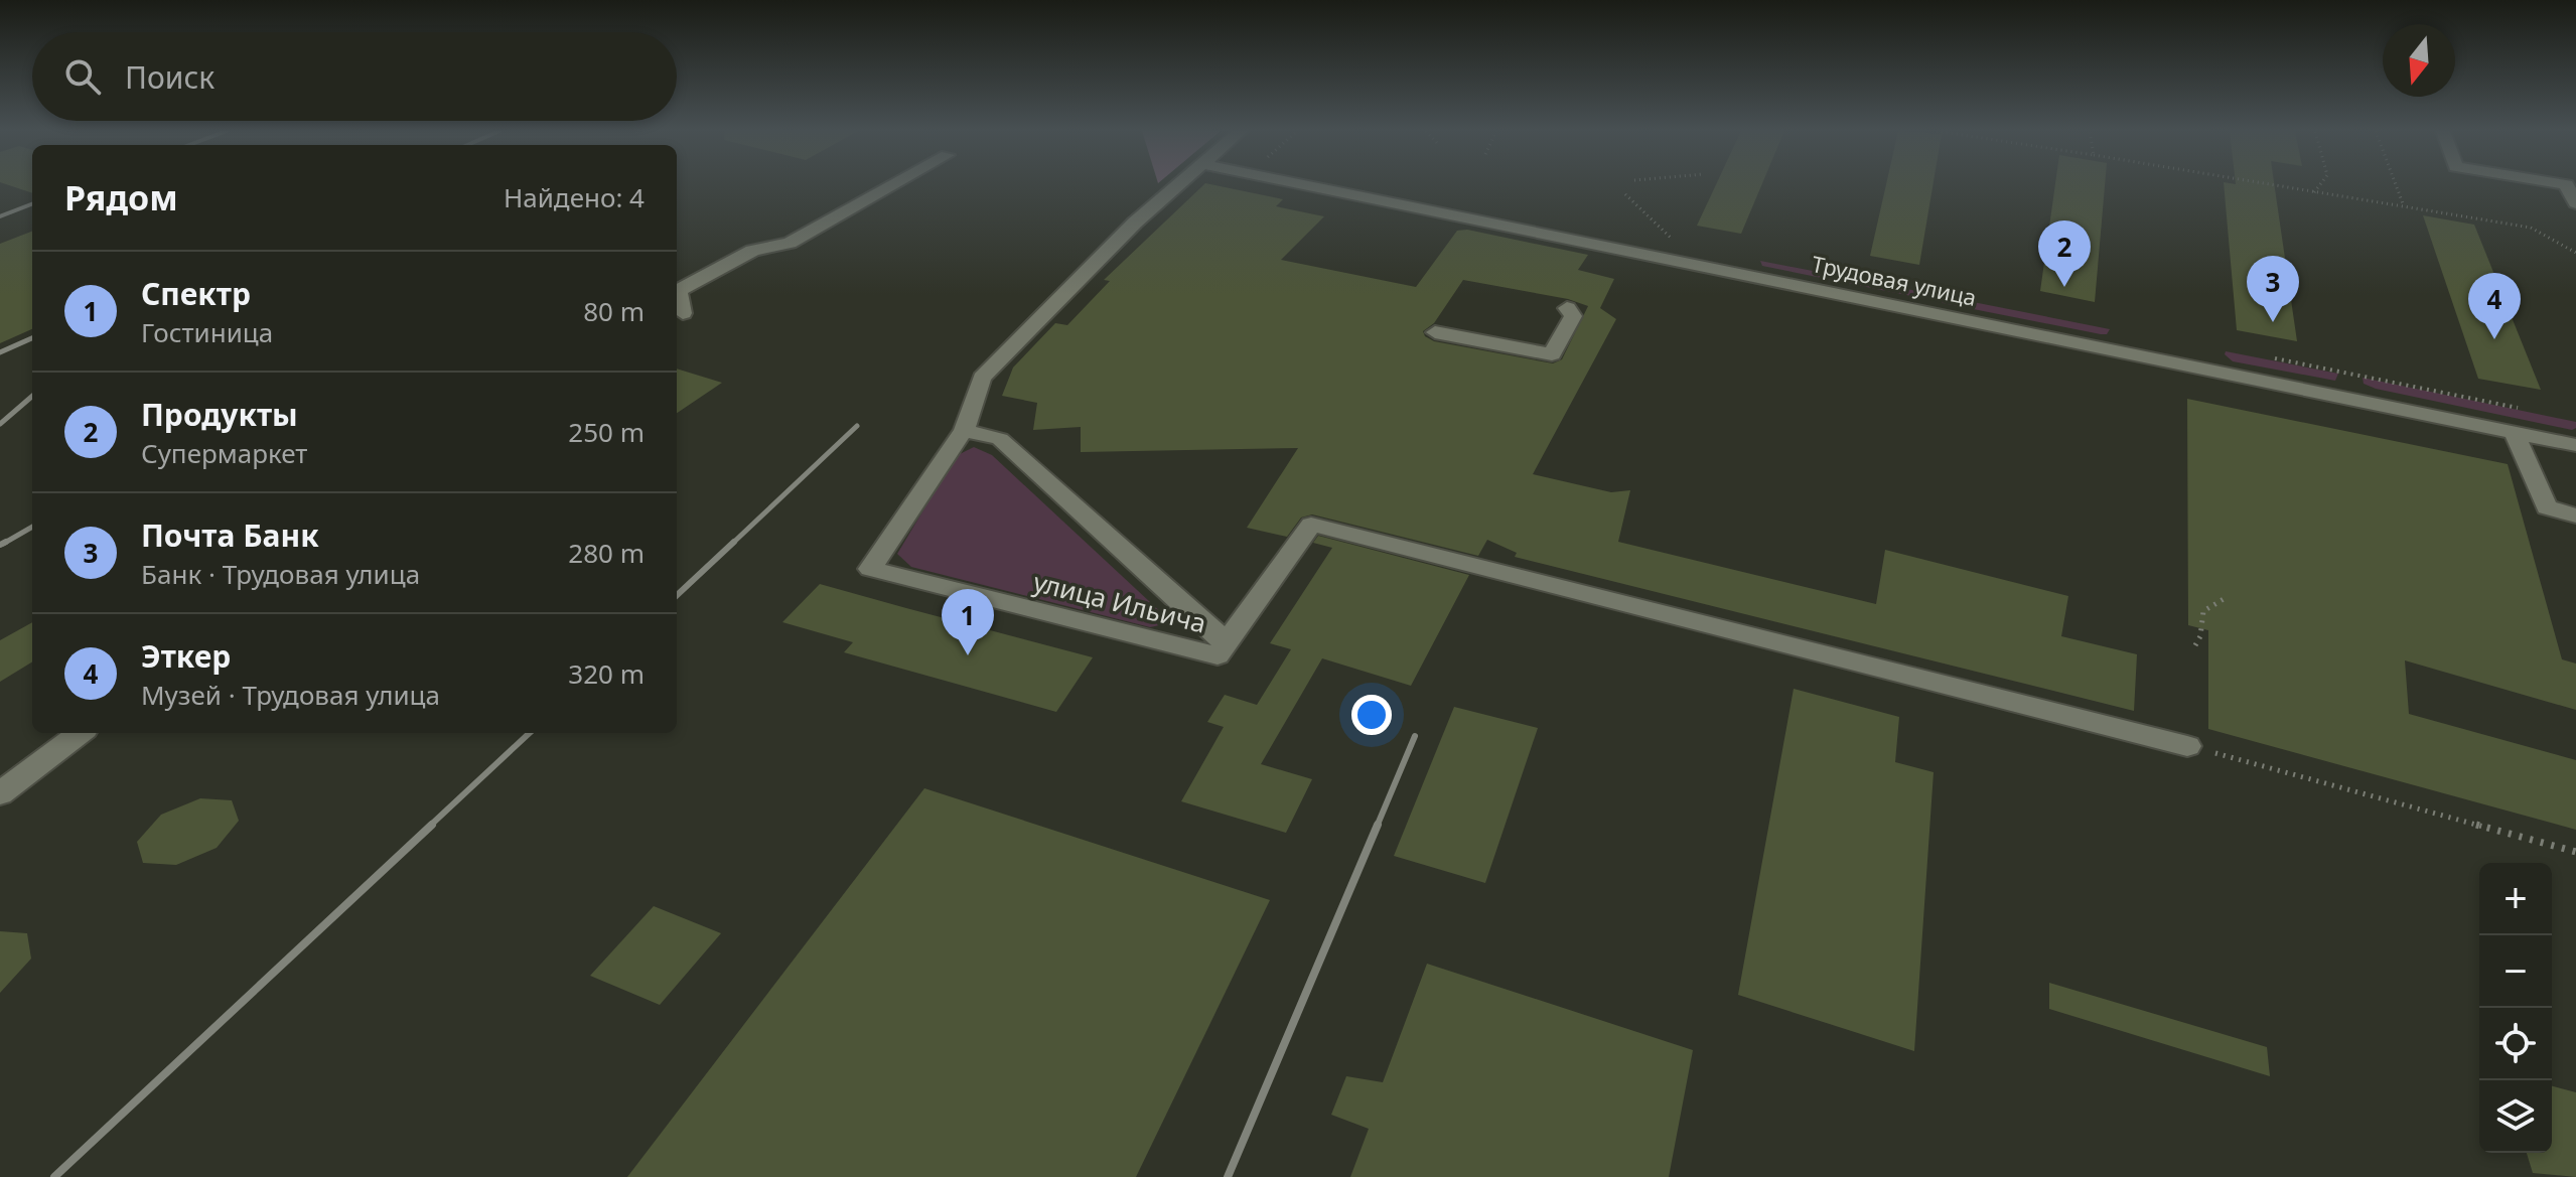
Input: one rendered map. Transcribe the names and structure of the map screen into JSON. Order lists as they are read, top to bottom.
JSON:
{
  "streets": {
    "street": ["Трудовая улица", "улица Ильича"]
  },
  "north": "bottom",
  "page": {
    "search": "Поиск",
    "heading": ["Рядом", "Найдено: 4"],
    "pins": [
      "2",
      "3",
      "4",
      "1"
    ],
    "list": [
      {
        "mark": "1",
        "name": "Спектр",
        "note": "Гостиница",
        "value": "80 m"
      },
      {
        "mark": "2",
        "name": "Продукты",
        "note": "Супермаркет",
        "value": "250 m"
      },
      {
        "mark": "3",
        "name": "Почта Банк",
        "note": "Банк · Трудовая улица",
        "value": "280 m"
      },
      {
        "mark": "4",
        "name": "Эткер",
        "note": "Музей · Трудовая улица",
        "value": "320 m"
      }
    ],
    "map_buttons": ["+", "−"]
  }
}
